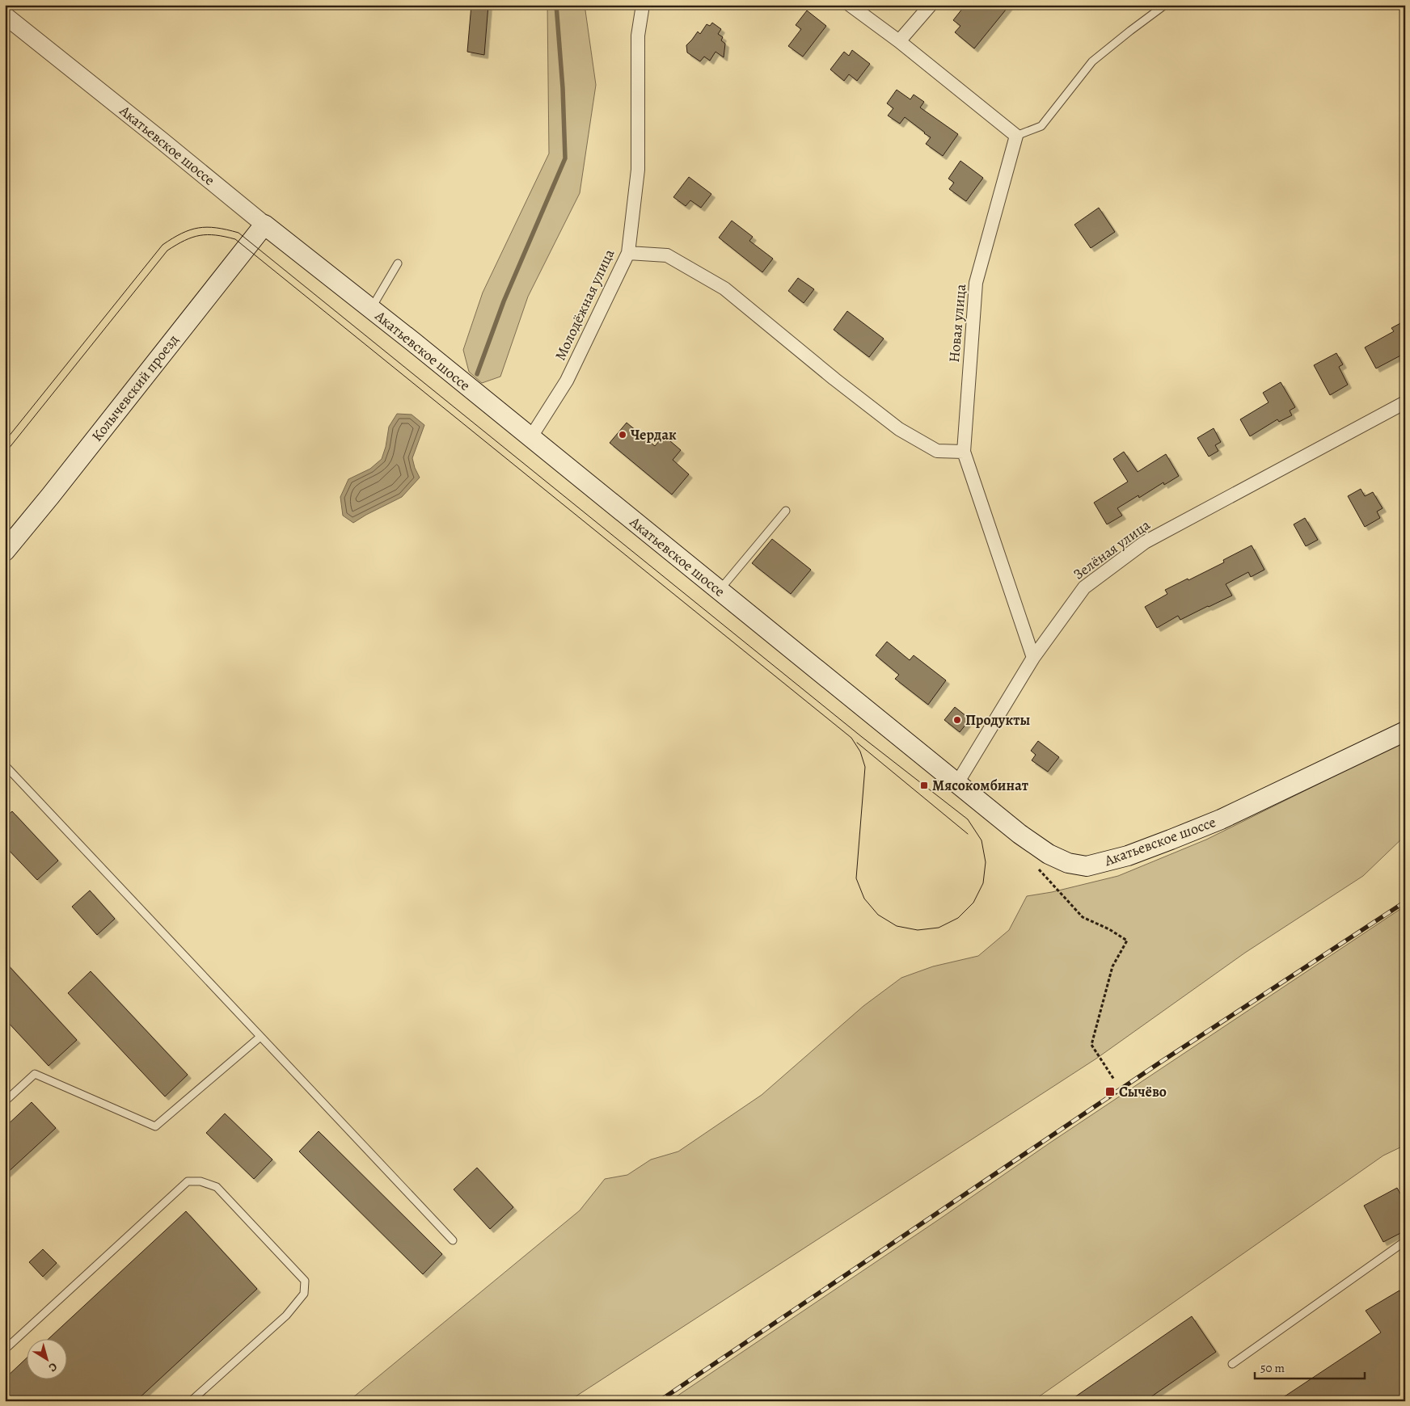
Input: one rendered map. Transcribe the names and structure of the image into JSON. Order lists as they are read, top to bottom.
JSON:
{
  "streets": {
    "main road": ["Акатьевское шоссе", "Колычевский проезд"],
    "street": ["Молодёжная улица", "Новая улица", "Зелёная улица"]
  },
  "crossings": [
    ["Акатьевское шоссе", "Молодёжная улица"],
    ["Акатьевское шоссе", "Колычевский проезд"],
    ["Акатьевское шоссе", "Зелёная улица"],
    ["Новая улица", "Зелёная улица"]
  ],
  "places": {
    "other": ["Чердак", "Продукты"],
    "transit": ["Мясокомбинат", "Сычёво"]
  },
  "scale_bar": "50 m",
  "north": "bottom right"
}
